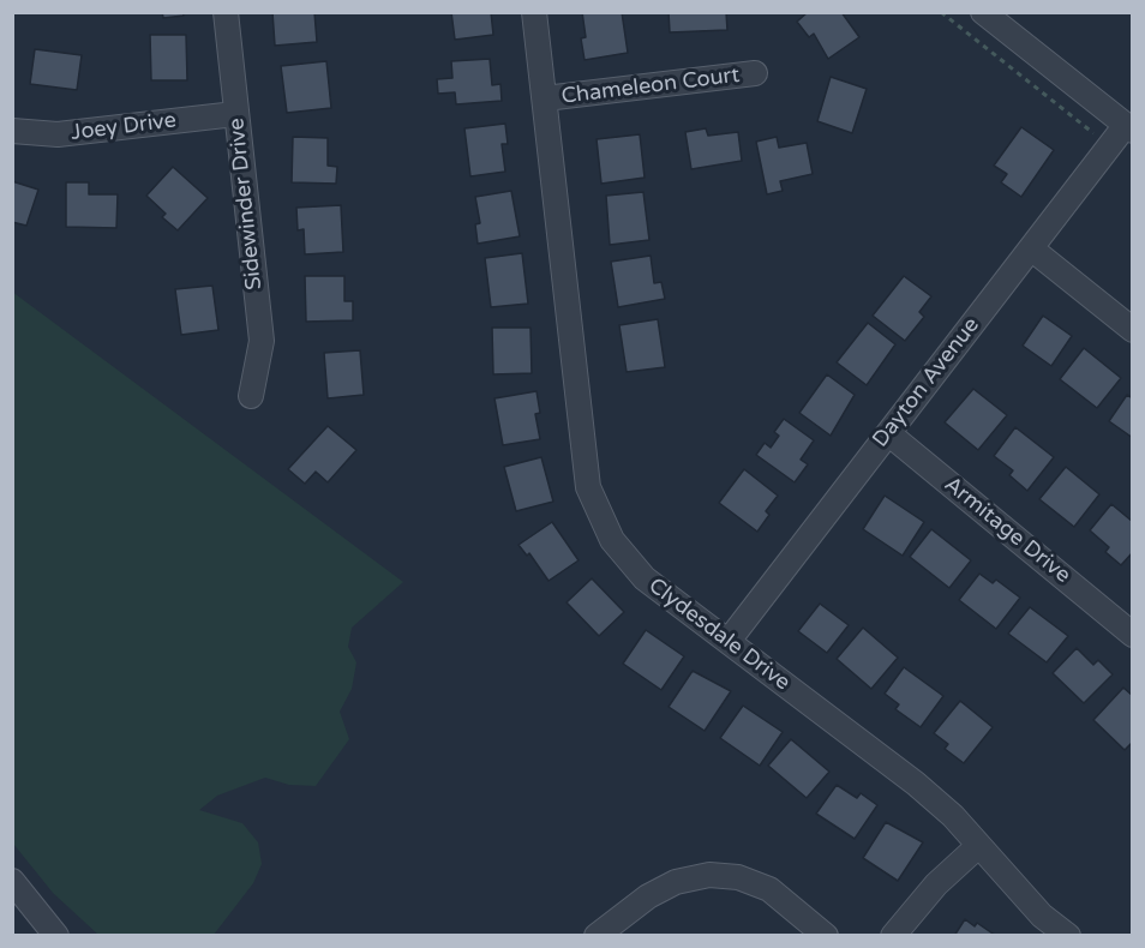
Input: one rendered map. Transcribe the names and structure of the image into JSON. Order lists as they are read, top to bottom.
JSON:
{
  "streets": {
    "street": [
      "Chameleon Court",
      "Joey Drive",
      "Sidewinder Drive",
      "Dayton Avenue",
      "Armitage Drive",
      "Clydesdale Drive"
    ]
  },
  "crossings": [
    ["Chameleon Court", "Clydesdale Drive"],
    ["Joey Drive", "Sidewinder Drive"],
    ["Dayton Avenue", "Armitage Drive"],
    ["Dayton Avenue", "Clydesdale Drive"]
  ]
}
